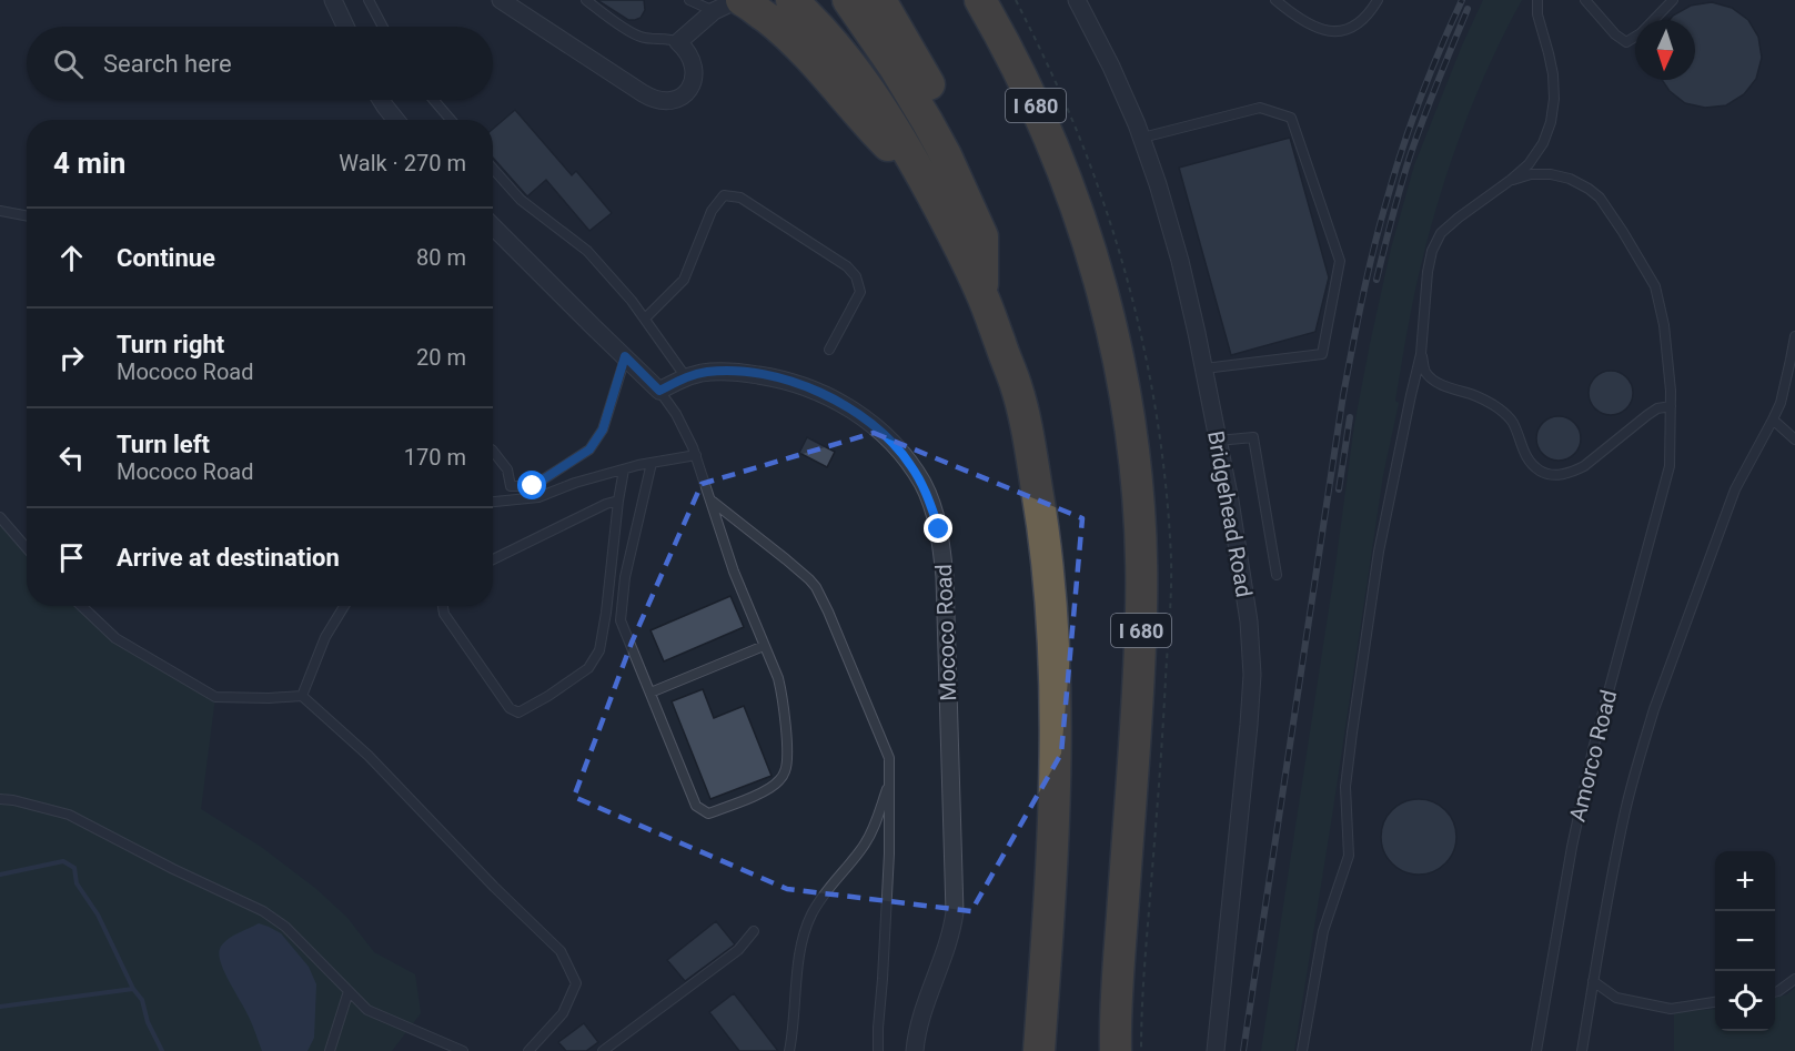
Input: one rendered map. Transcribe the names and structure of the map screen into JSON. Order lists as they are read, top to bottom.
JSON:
{
  "streets": {
    "highway": ["I 680"],
    "street": ["Bridgehead Road", "Mococo Road"],
    "lane": ["Amorco Road"]
  },
  "north": "bottom",
  "page": {
    "search": "Search here",
    "heading": ["4 min", "Walk · 270 m"],
    "list": [
      ["Continue", "80 m"],
      ["Turn right", "Mococo Road", "20 m"],
      ["Turn left", "Mococo Road", "170 m"],
      "Arrive at destination"
    ],
    "map_buttons": ["+", "−"]
  }
}
